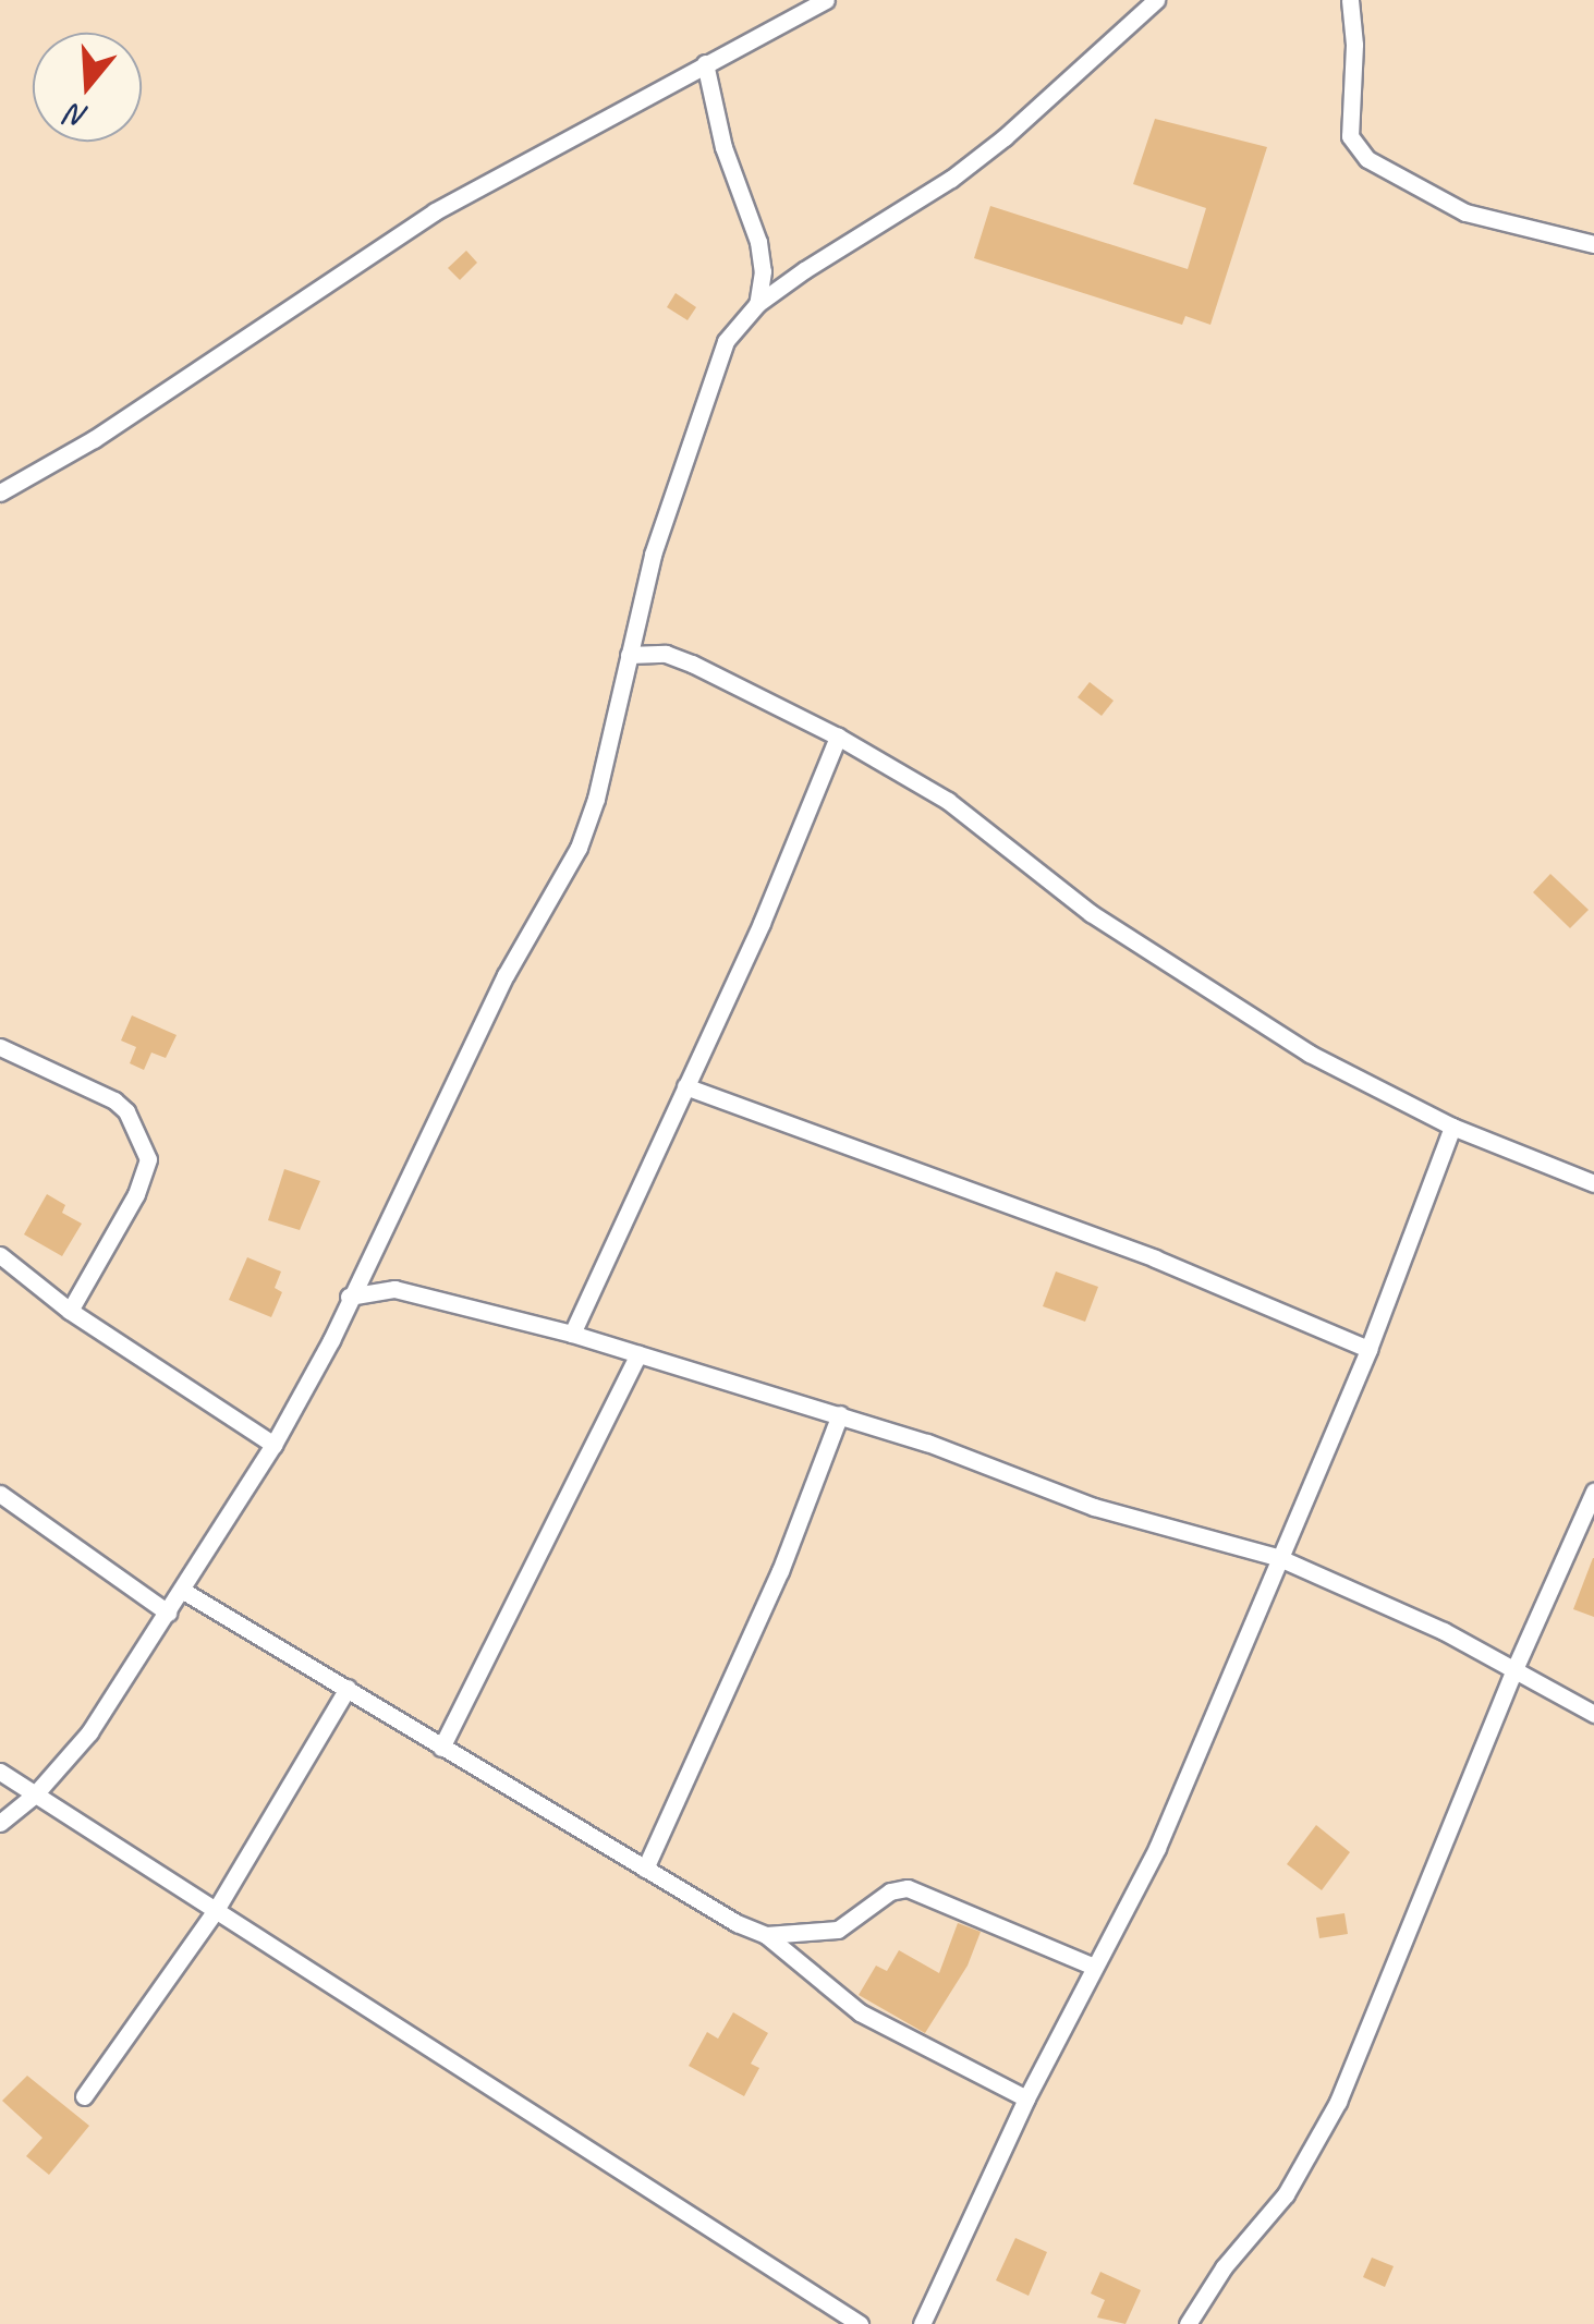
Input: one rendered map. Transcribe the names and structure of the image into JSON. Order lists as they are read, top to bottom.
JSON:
{
  "north": "bottom"
}
